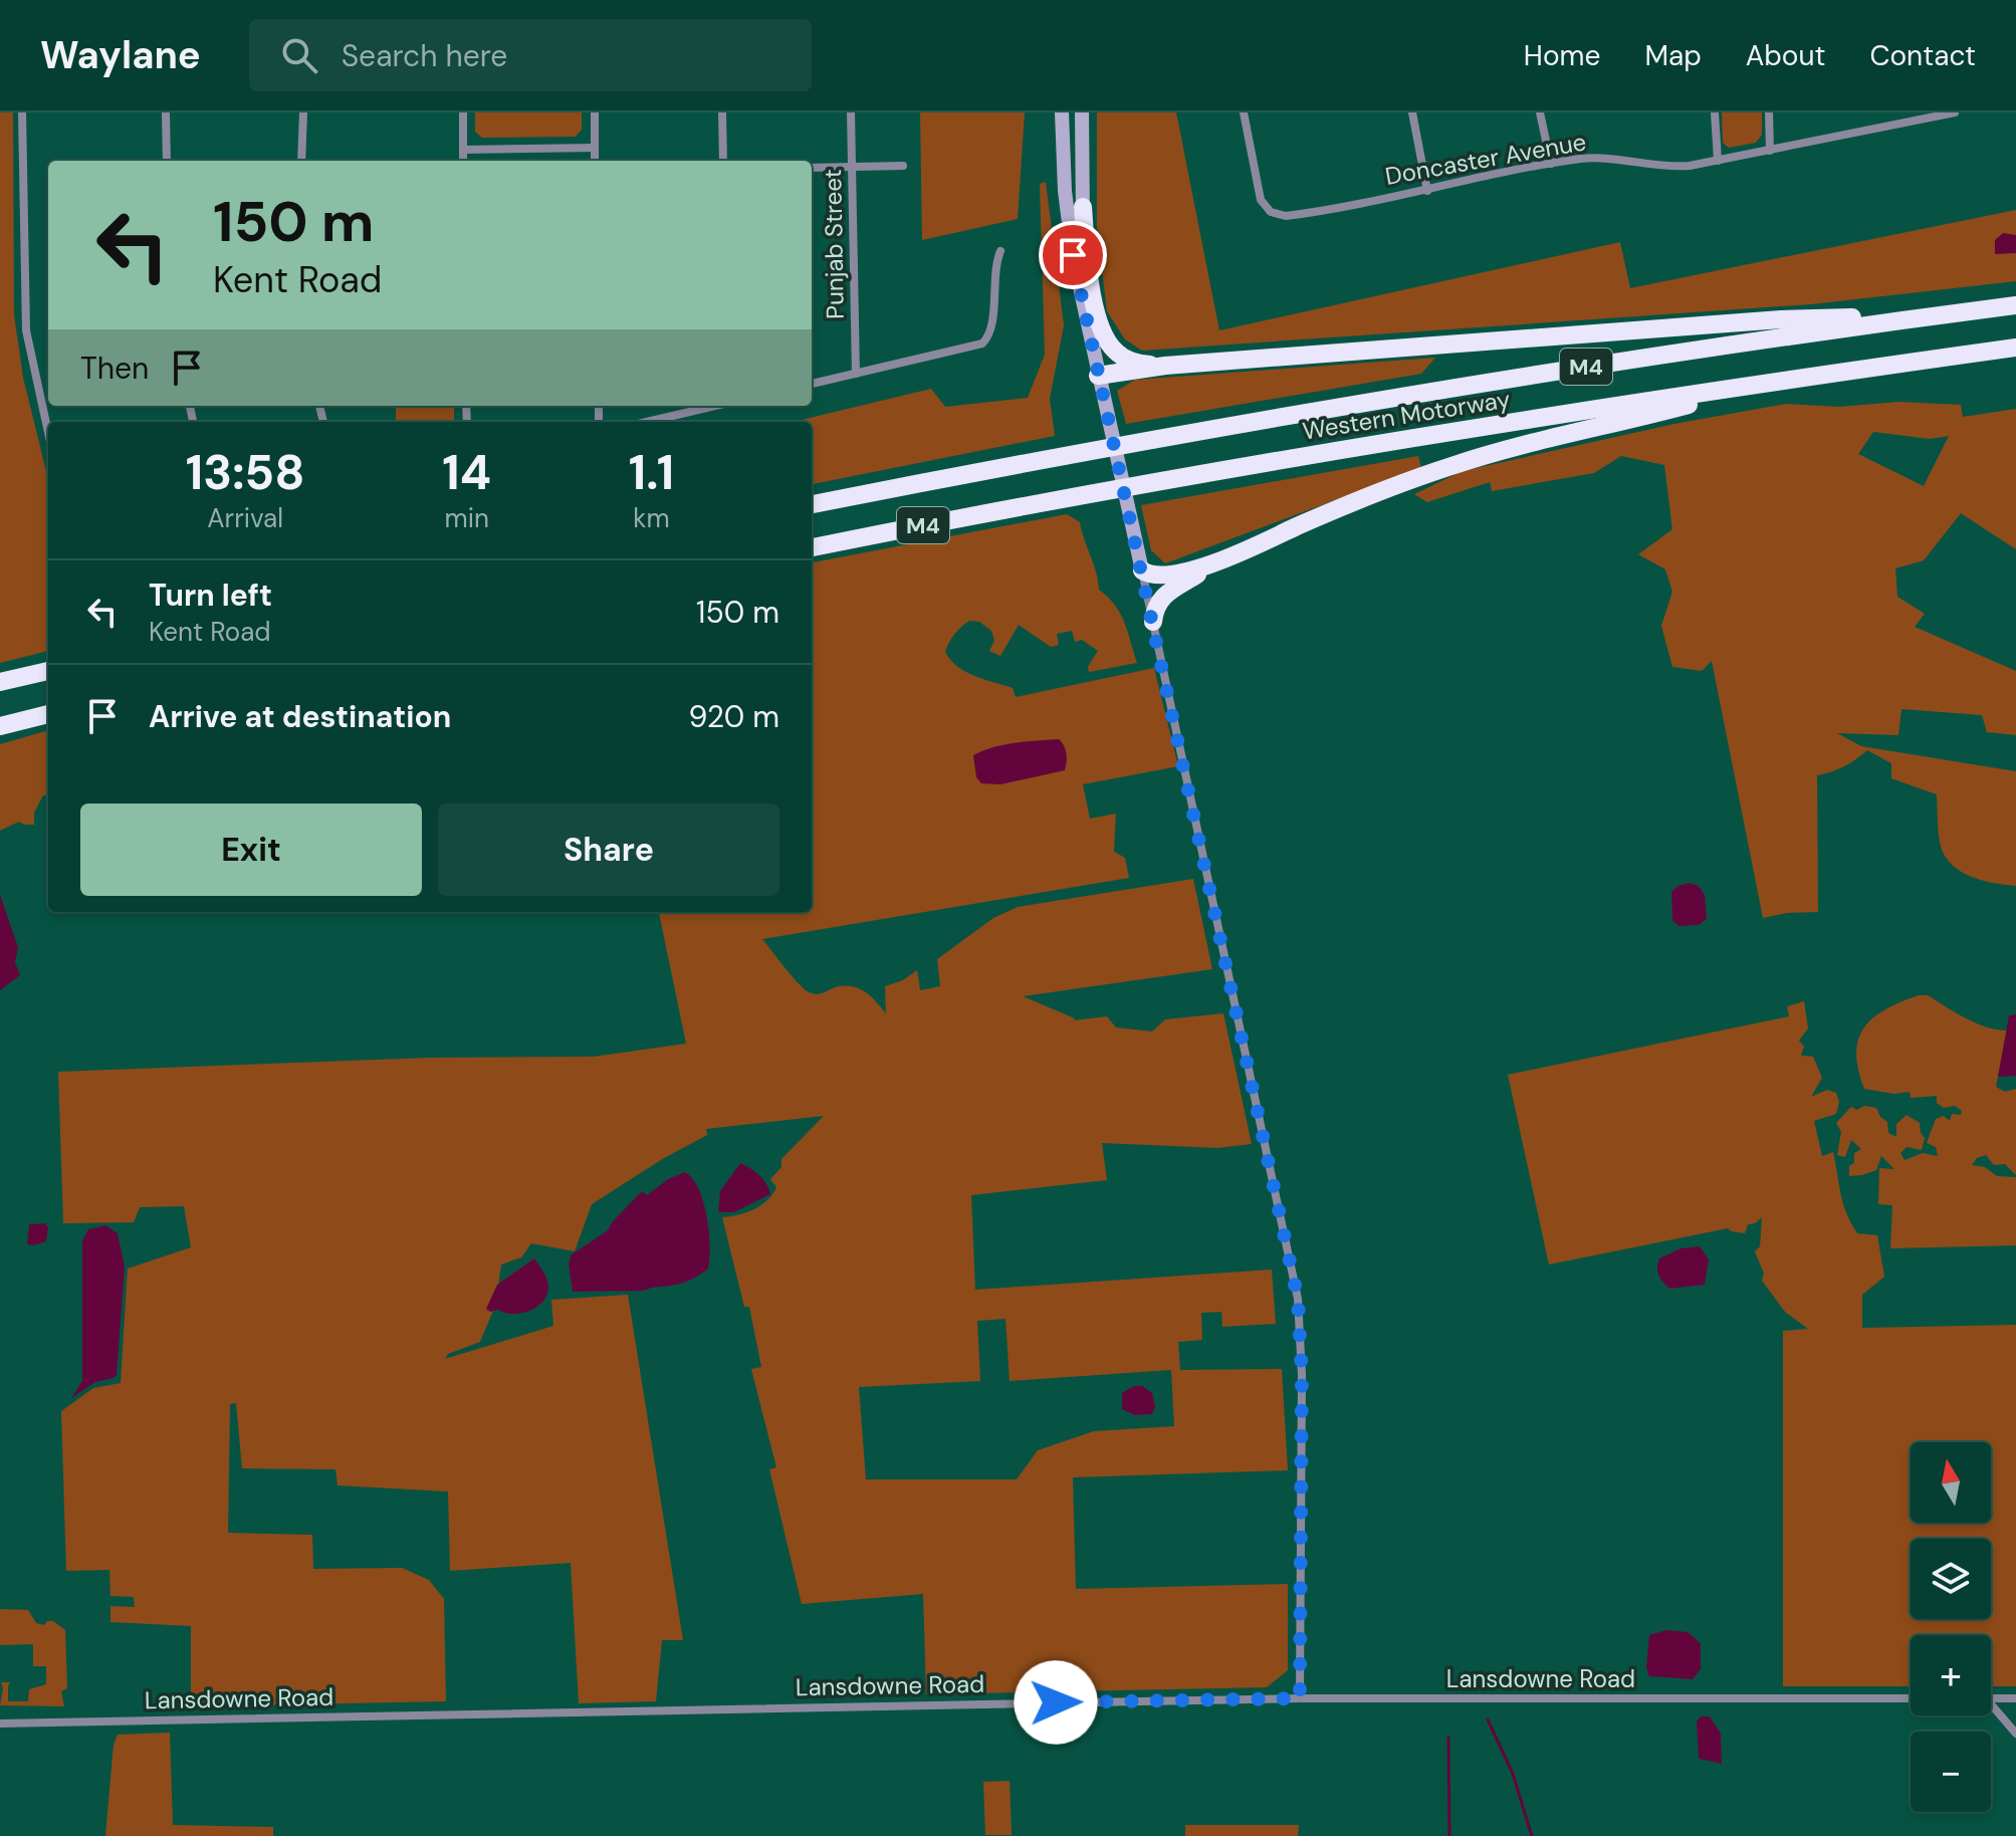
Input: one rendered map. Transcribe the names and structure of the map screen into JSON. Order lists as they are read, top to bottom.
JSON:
{
  "streets": {
    "highway": ["M4", "Western Motorway"],
    "street": ["Doncaster Avenue", "Punjab Street", "Lansdowne Road"]
  },
  "north": "top",
  "page": {
    "header": "Waylane",
    "search": "Search here",
    "nav": [
      "Home",
      "Map",
      "About",
      "Contact"
    ],
    "turn": ["150 m", "Kent Road"],
    "then": "Then",
    "eta": [
      "13:58",
      "Arrival",
      "14",
      "min",
      "1.1",
      "km"
    ],
    "list": [
      {
        "name": "Turn left",
        "note": "Kent Road",
        "value": "150 m"
      },
      {
        "name": "Arrive at destination",
        "value": "920 m"
      }
    ],
    "buttons": ["Exit", "Share"],
    "map_buttons": ["+", "−"]
  }
}
